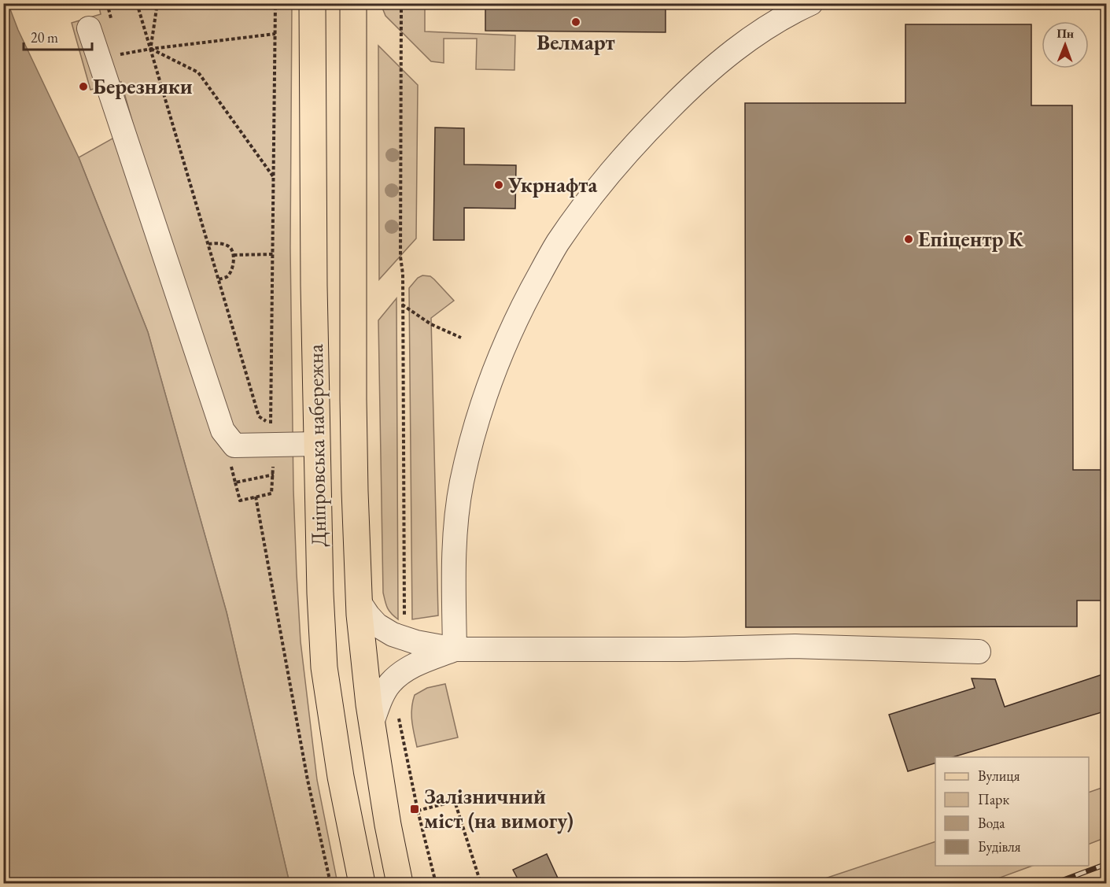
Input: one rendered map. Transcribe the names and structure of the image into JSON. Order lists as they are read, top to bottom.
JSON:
{
  "streets": {
    "main road": ["Дніпровська набережна"]
  },
  "places": {
    "other": [
      "Велмарт",
      "Березняки",
      "Укрнафта",
      "Епіцентр К"
    ],
    "transit": ["Залізничний міст (на вимогу)"]
  },
  "legend": [
    "Вулиця",
    "Парк",
    "Вода",
    "Будівля"
  ],
  "scale_bar": "20 m",
  "north": "top"
}
